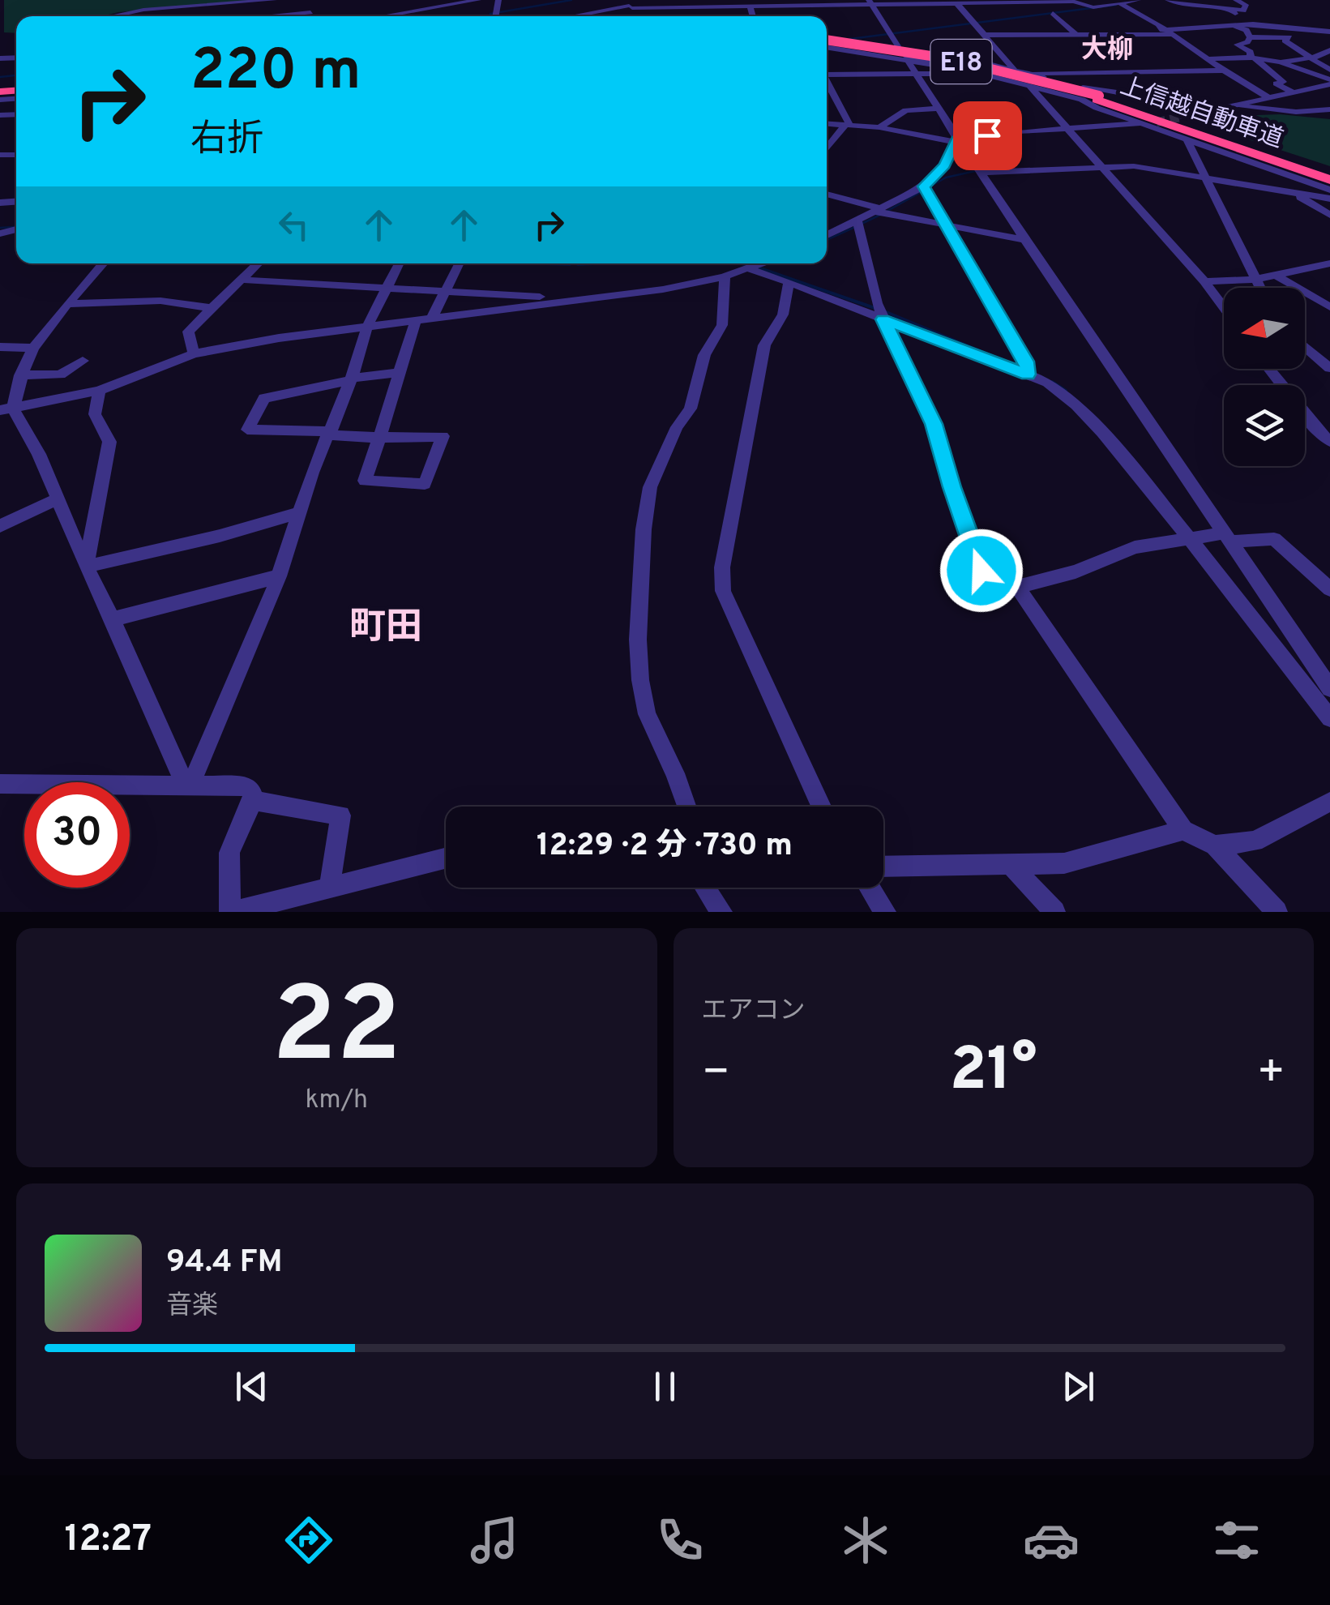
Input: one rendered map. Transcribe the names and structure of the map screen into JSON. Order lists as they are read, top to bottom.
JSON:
{
  "streets": {
    "highway": ["E18", "上信越自動車道"]
  },
  "districts": ["大柳", "町田"],
  "north": "left",
  "page": {
    "turn": ["220 m", "右折"],
    "limit": "30",
    "trip": "12:29 · 2 分 · 730 m",
    "tile": [
      ["22", "km/h"],
      "エアコン"
    ],
    "heat": ["−", "21°", "+"],
    "song": ["94.4 FM", "音楽"],
    "tabs": "12:27"
  }
}
